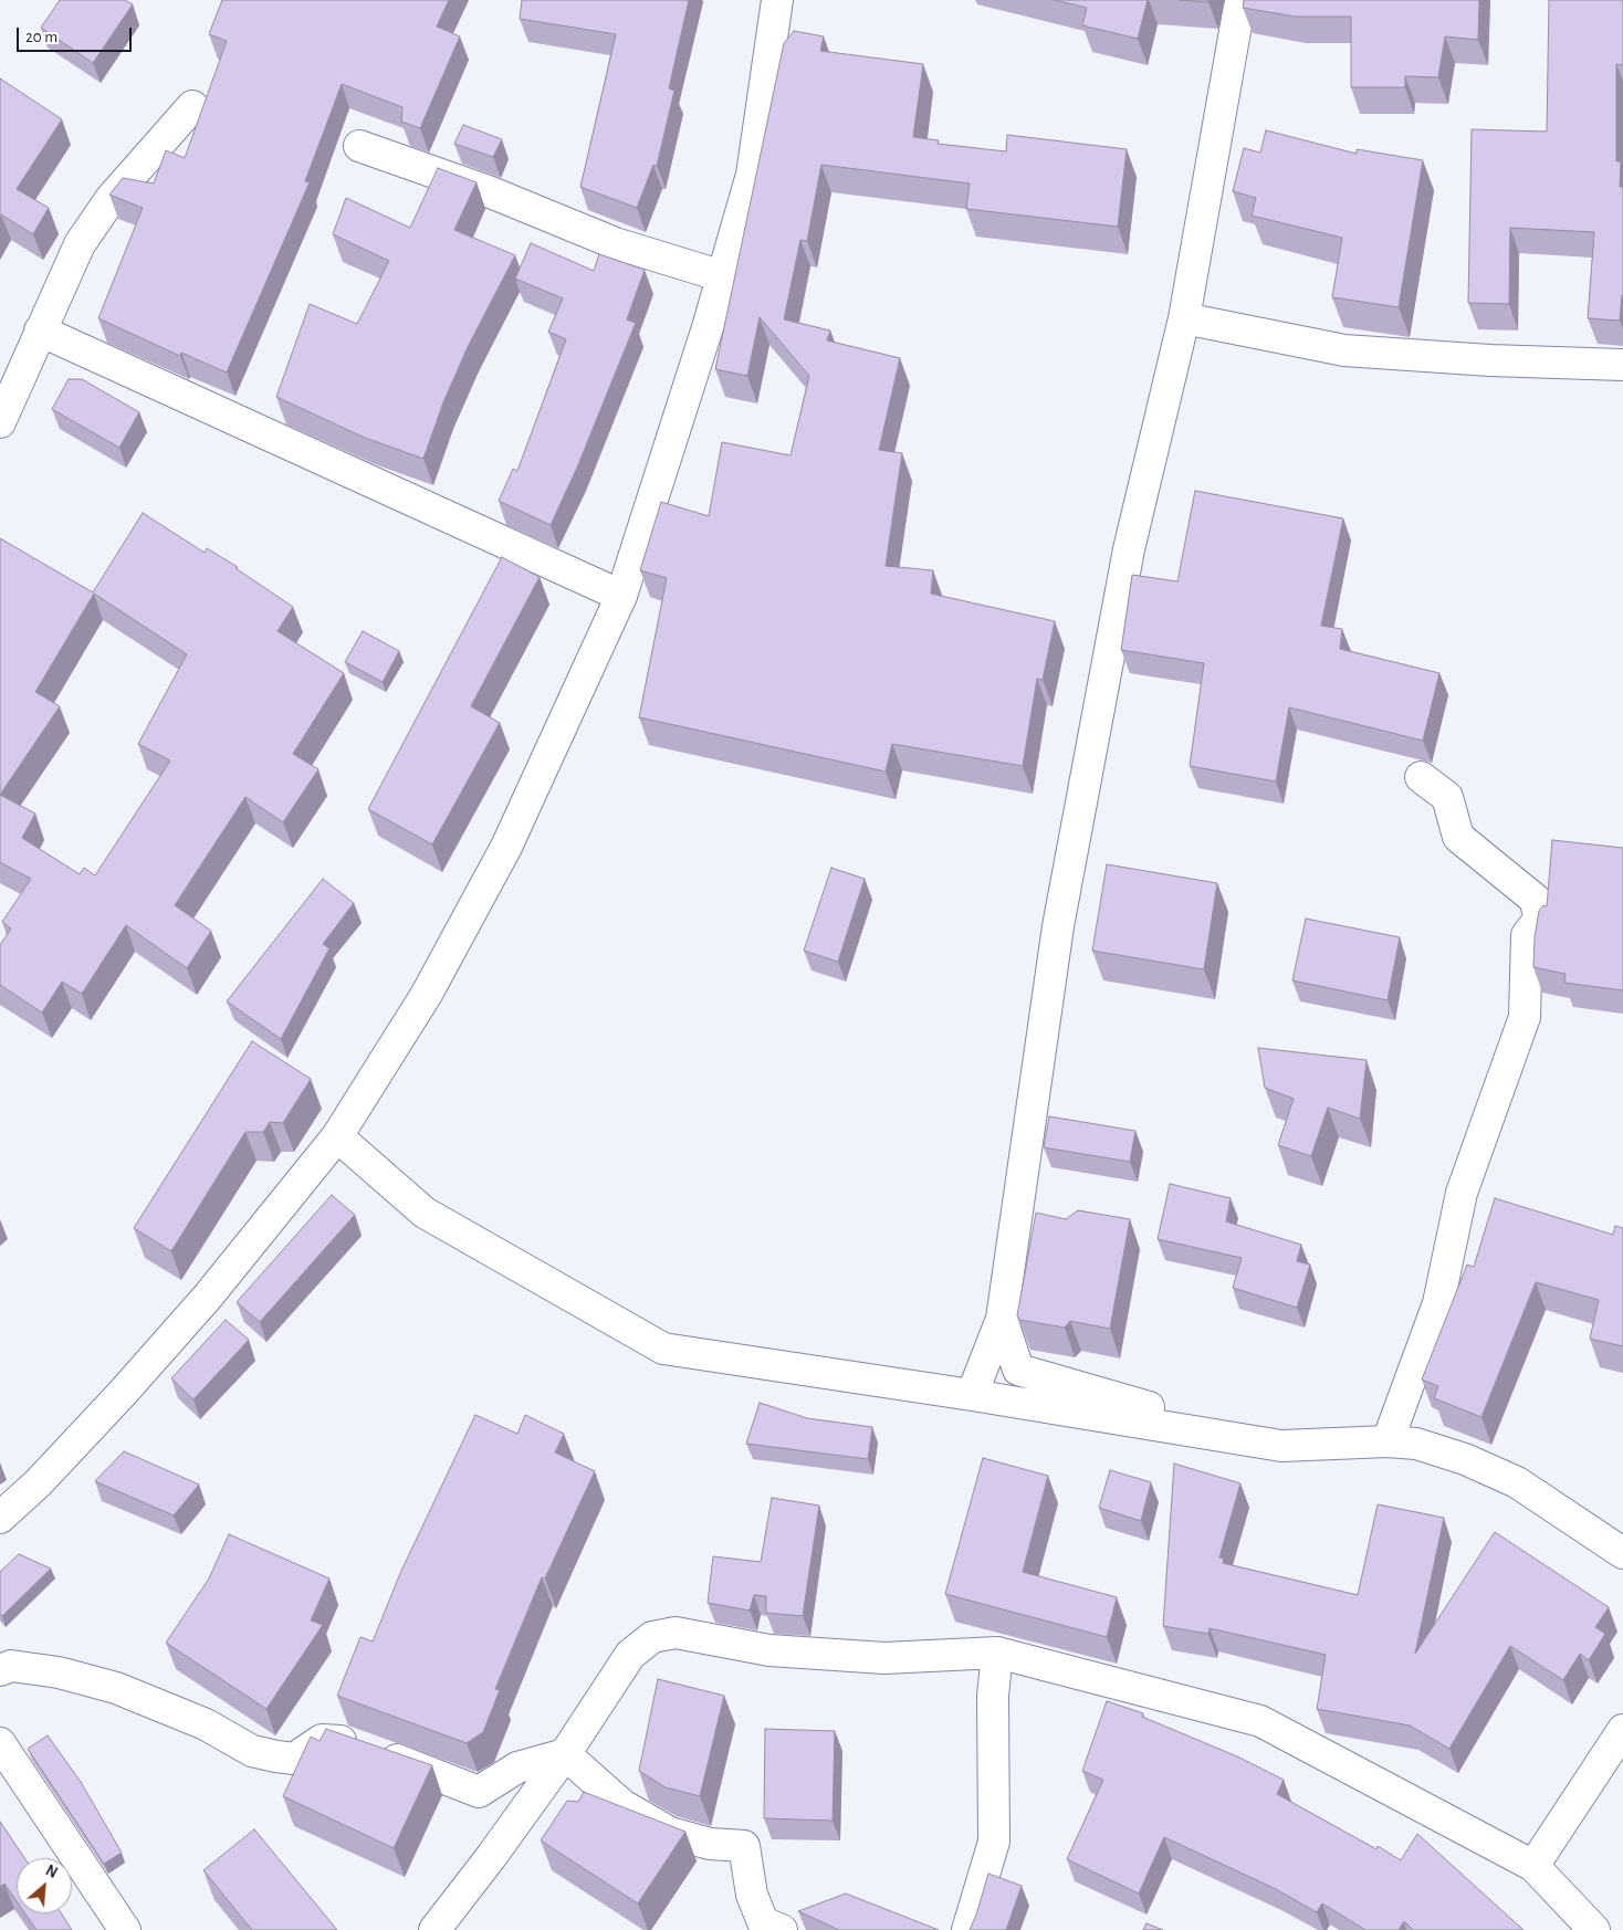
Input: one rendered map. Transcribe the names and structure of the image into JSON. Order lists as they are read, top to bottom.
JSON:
{
  "scale_bar": "20 m",
  "north": "top right"
}
